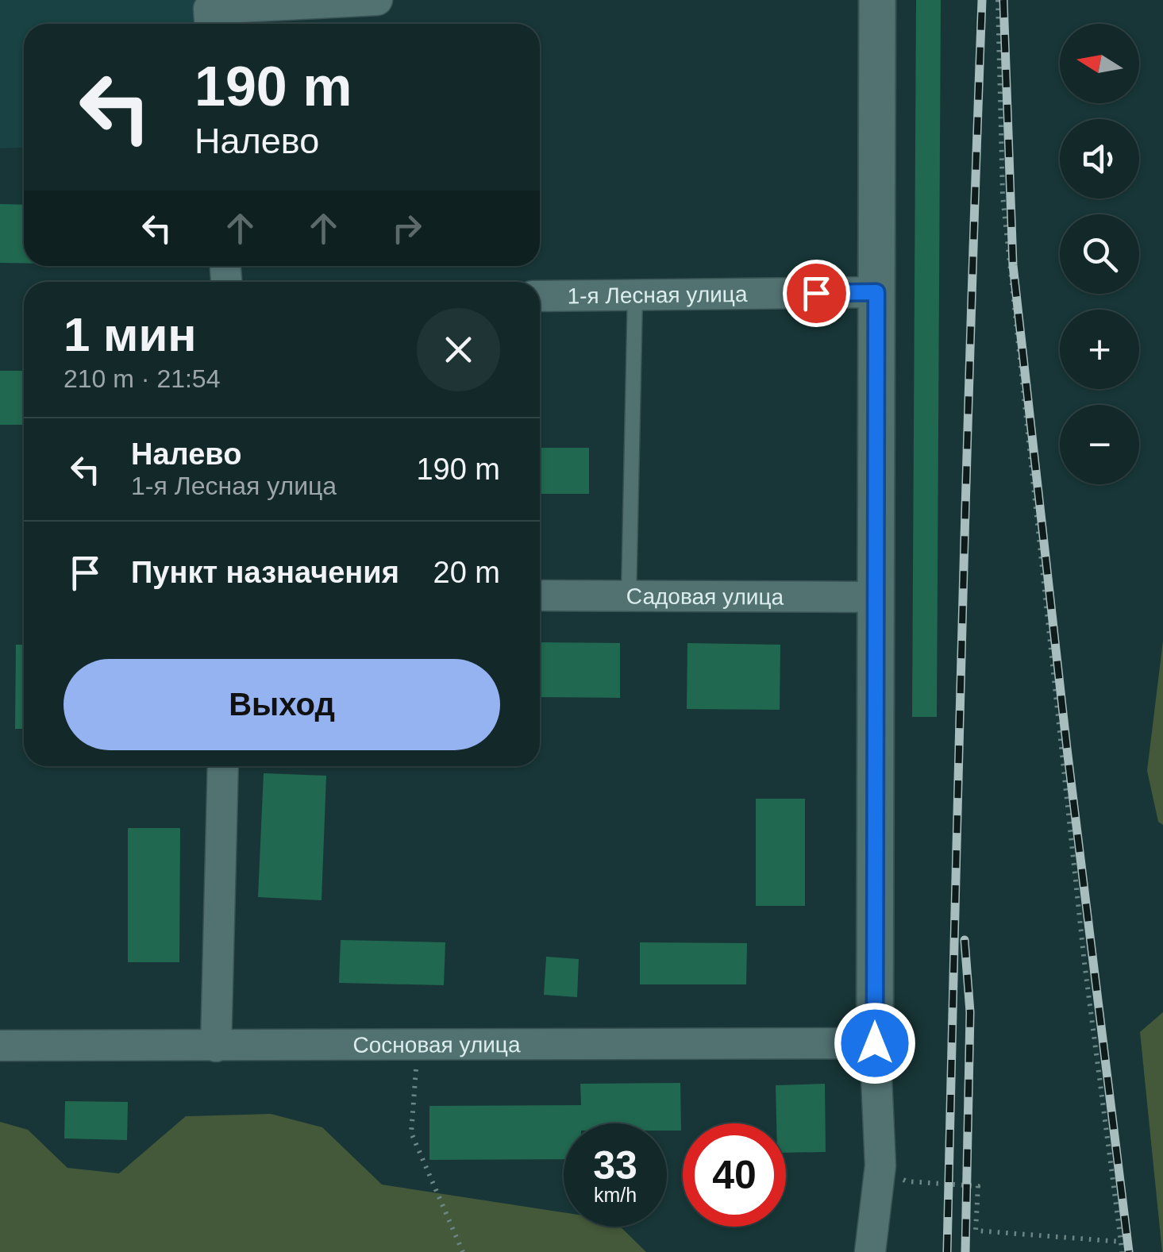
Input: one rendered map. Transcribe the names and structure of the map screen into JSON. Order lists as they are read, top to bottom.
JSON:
{
  "streets": {
    "street": ["1-я Лесная улица", "Садовая улица", "Сосновая улица"]
  },
  "north": "left",
  "page": {
    "map_buttons": ["+", "−"],
    "turn": ["190 m", "Налево"],
    "heading": ["1 мин", "210 m · 21:54"],
    "list": [
      {
        "name": "Налево",
        "note": "1-я Лесная улица",
        "value": "190 m"
      },
      {
        "name": "Пункт назначения",
        "value": "20 m"
      }
    ],
    "buttons": "Выход",
    "speed": "33 km/h",
    "limit": "40"
  }
}
